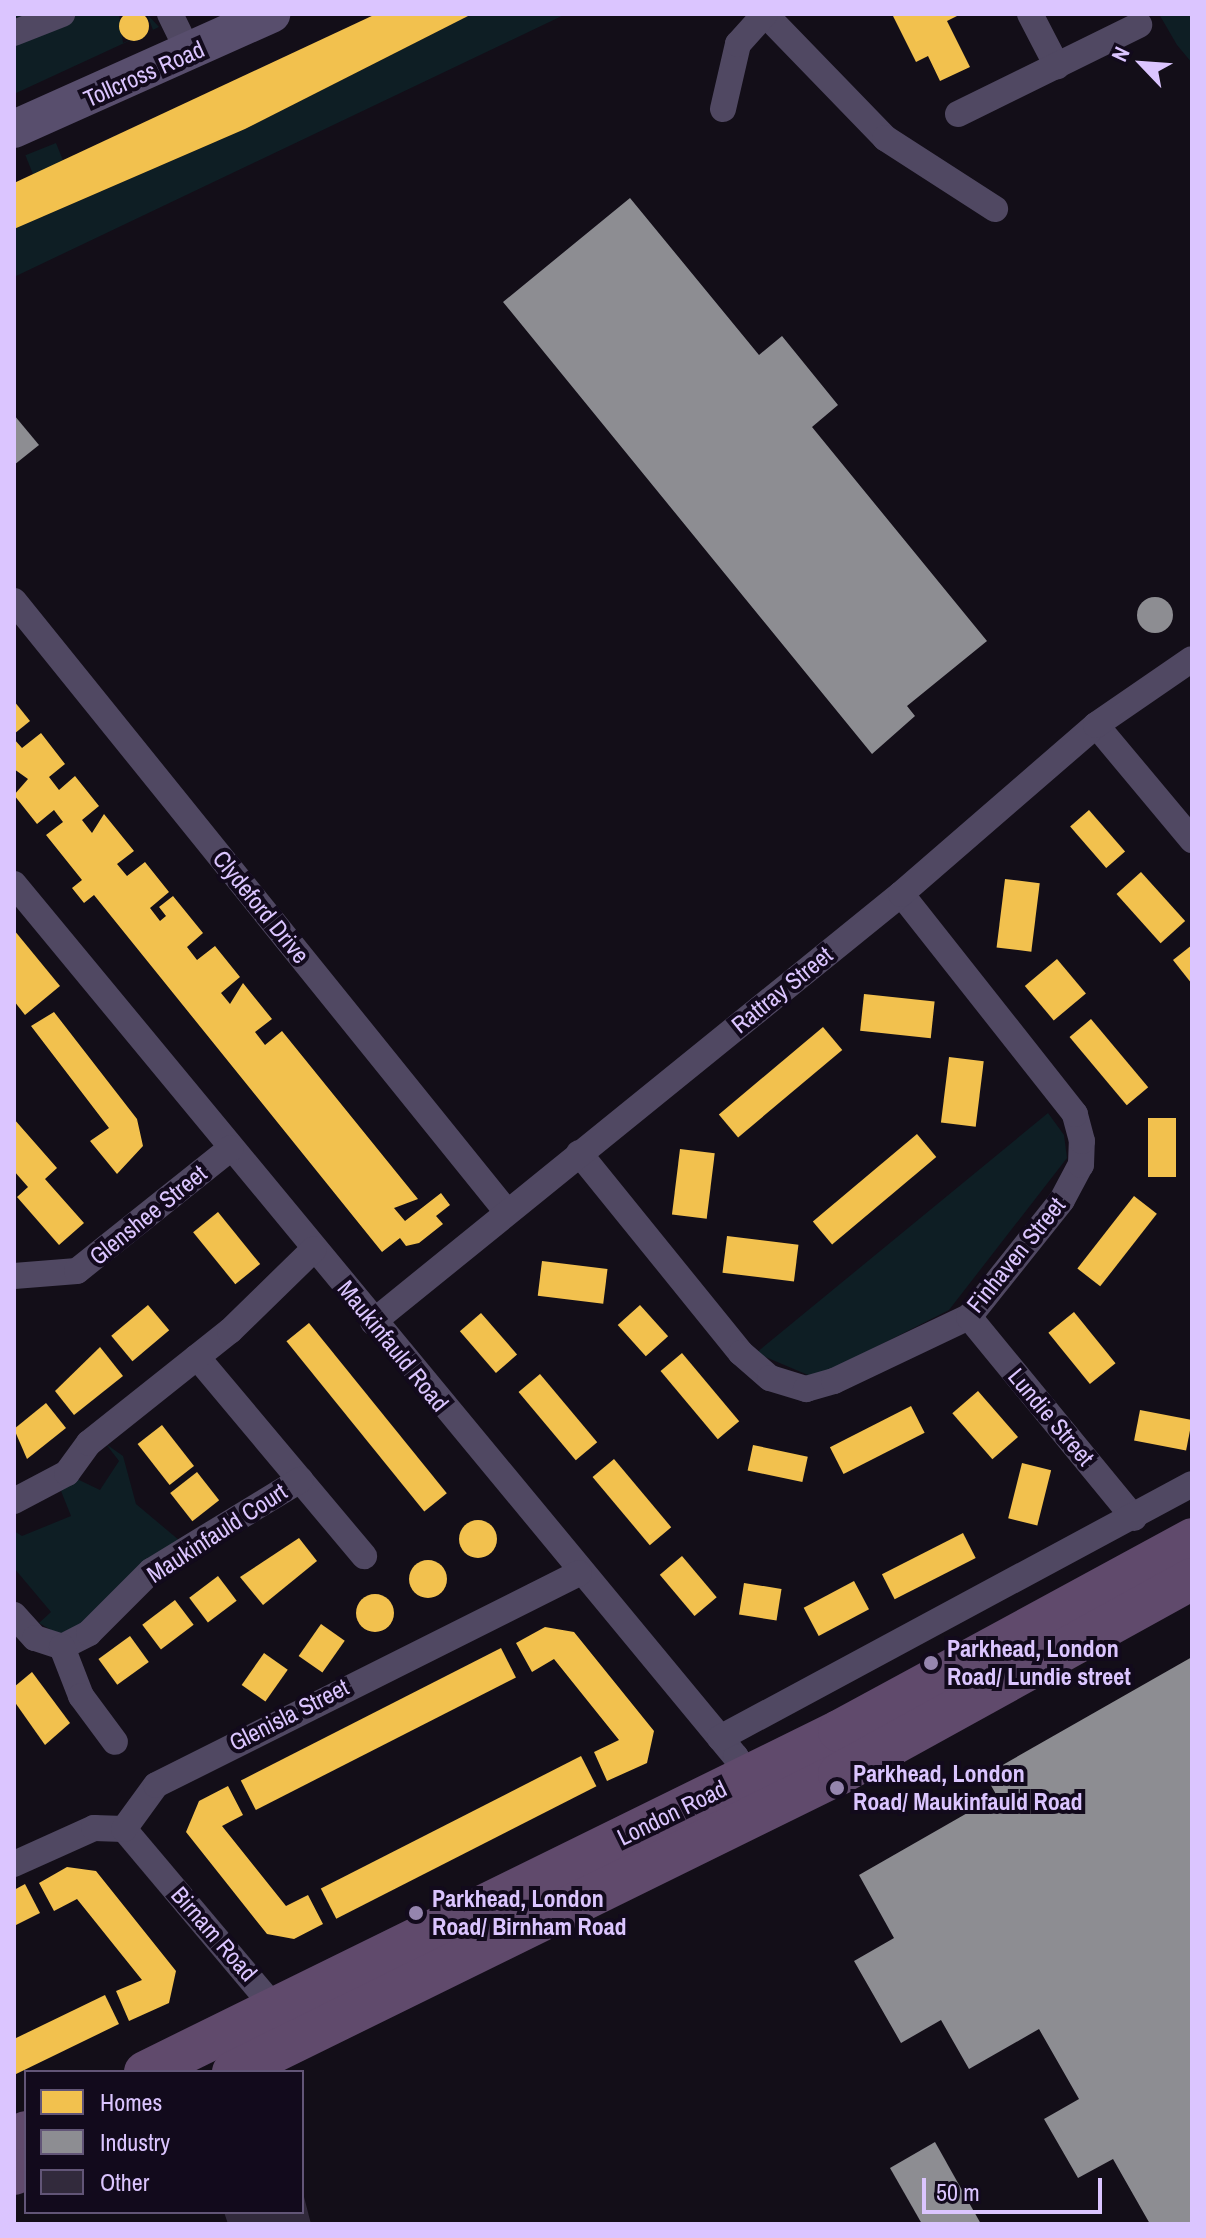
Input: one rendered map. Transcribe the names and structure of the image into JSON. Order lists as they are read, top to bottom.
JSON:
{
  "streets": {
    "main road": ["London Road"],
    "street": [
      "Tollcross Road",
      "Clydeford Drive",
      "Rattray Street",
      "Glenshee Street",
      "Finhaven Street",
      "Maukinfauld Road",
      "Lundie Street",
      "Maukinfauld Court",
      "Glenisla Street",
      "Birnam Road"
    ]
  },
  "crossings": [
    ["Clydeford Drive", "Rattray Street"],
    ["Rattray Street", "Finhaven Street"],
    ["Rattray Street", "Maukinfauld Road"],
    ["Glenshee Street", "Maukinfauld Road"],
    ["Finhaven Street", "Lundie Street"],
    ["Maukinfauld Road", "Glenisla Street"],
    ["Maukinfauld Road", "London Road"],
    ["Glenisla Street", "Birnam Road"],
    ["London Road", "Birnam Road"]
  ],
  "places": ["Parkhead, London Road/ Lundie street", "Parkhead, London Road/ Maukinfauld Road", "Parkhead, London Road/ Birnham Road"],
  "legend": ["Homes", "Industry", "Other"],
  "scale_bar": "50 m",
  "north": "top left"
}
